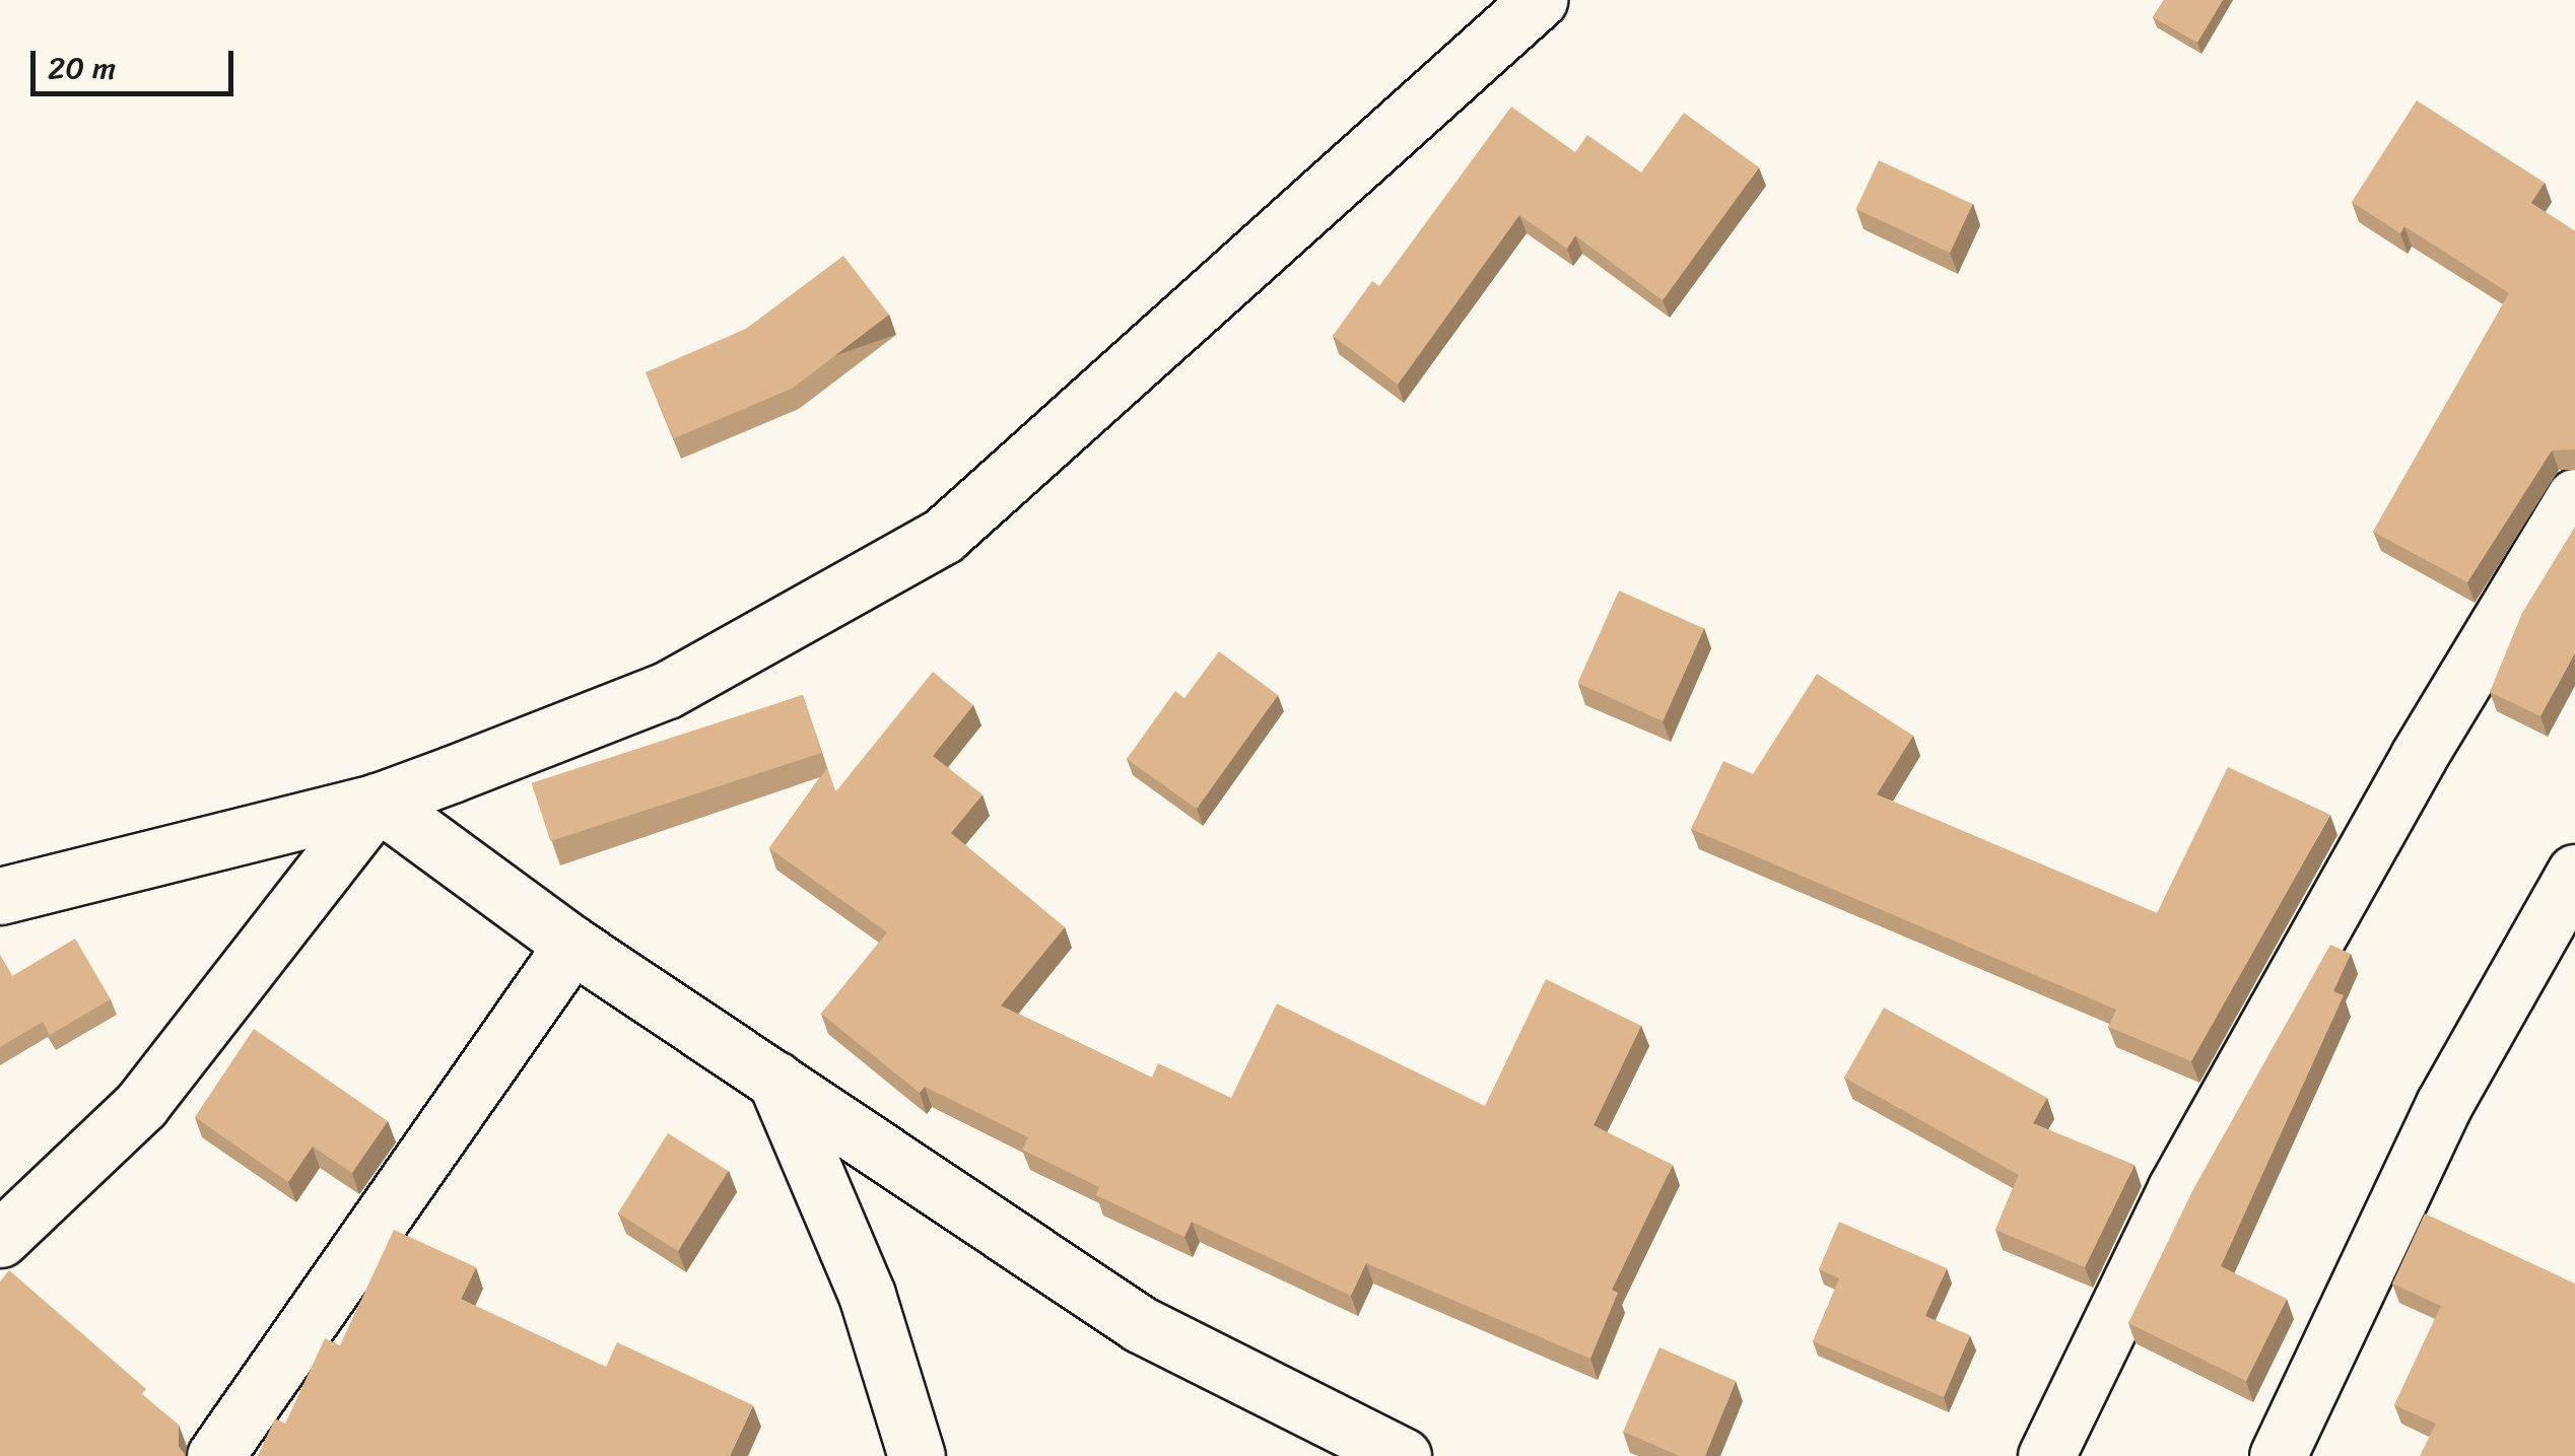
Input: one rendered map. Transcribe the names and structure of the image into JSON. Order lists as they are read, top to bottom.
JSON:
{
  "scale_bar": "20 m"
}
